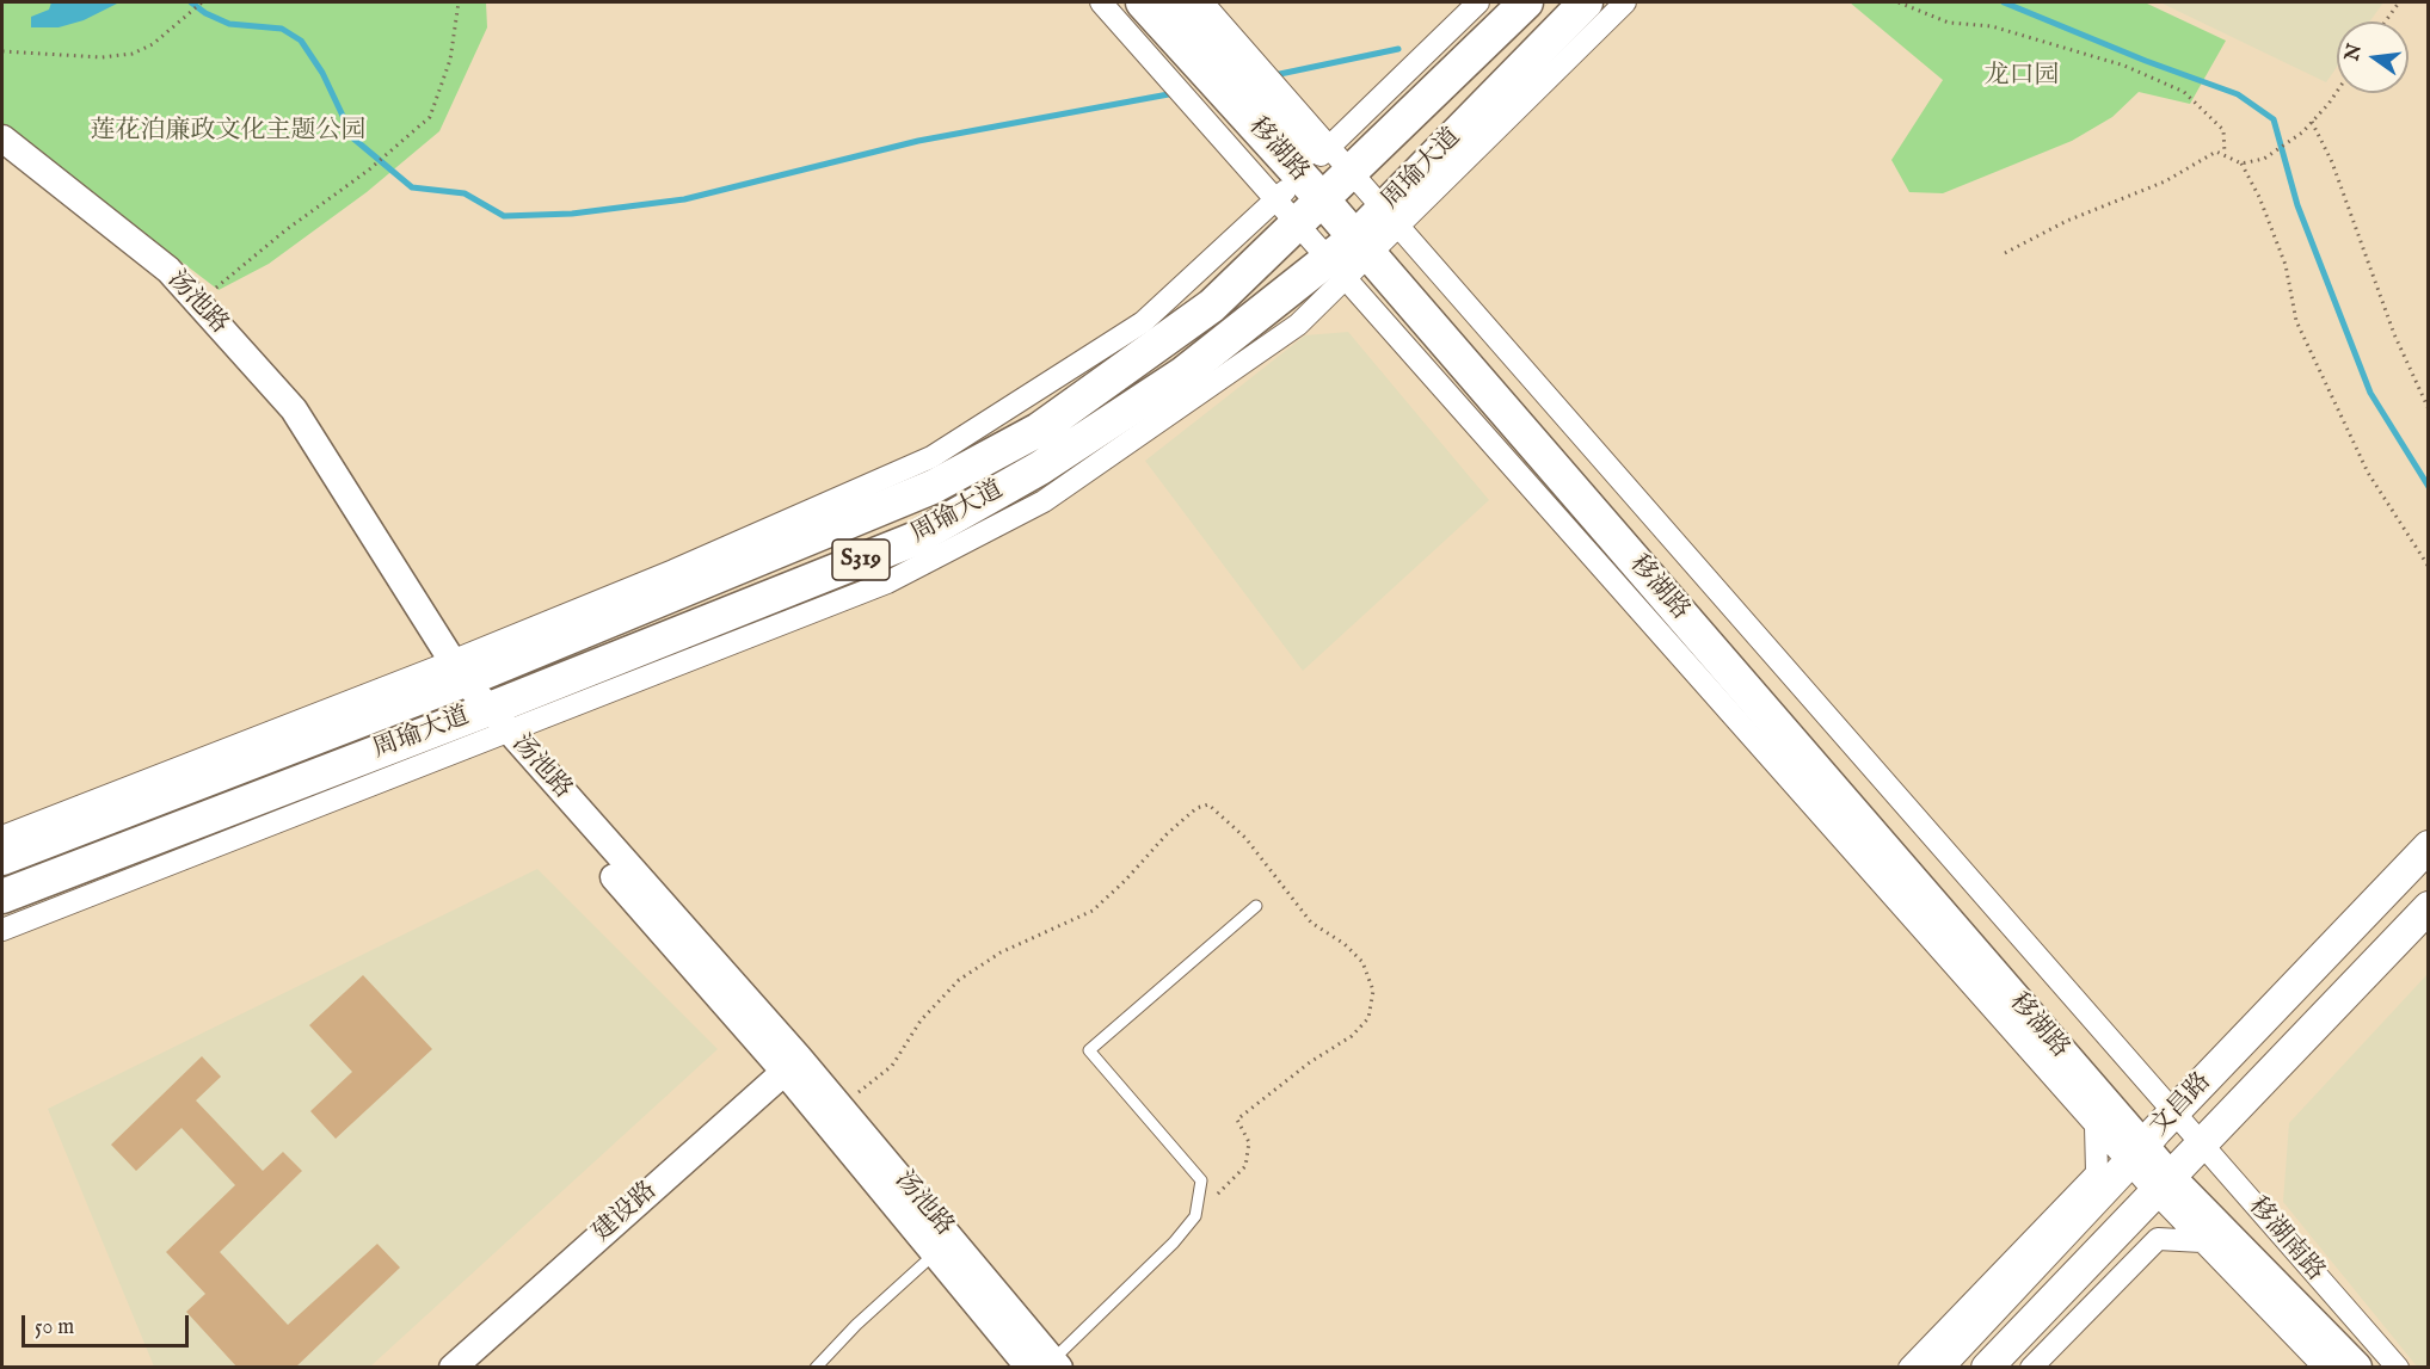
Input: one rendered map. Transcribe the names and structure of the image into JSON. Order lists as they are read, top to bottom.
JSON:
{
  "streets": {
    "main road": [
      "移湖路",
      "周瑜大道",
      "S319",
      "文昌路",
      "移湖南路"
    ],
    "street": ["汤池路", "建设路"]
  },
  "crossings": [
    ["移湖路", "周瑜大道"],
    ["移湖路", "文昌路"],
    ["移湖路", "移湖南路"],
    ["周瑜大道", "汤池路"],
    ["汤池路", "建设路"],
    ["文昌路", "移湖南路"]
  ],
  "parks": ["龙口园", "莲花泊廉政文化主题公园"],
  "scale_bar": "50 m",
  "north": "left"
}
